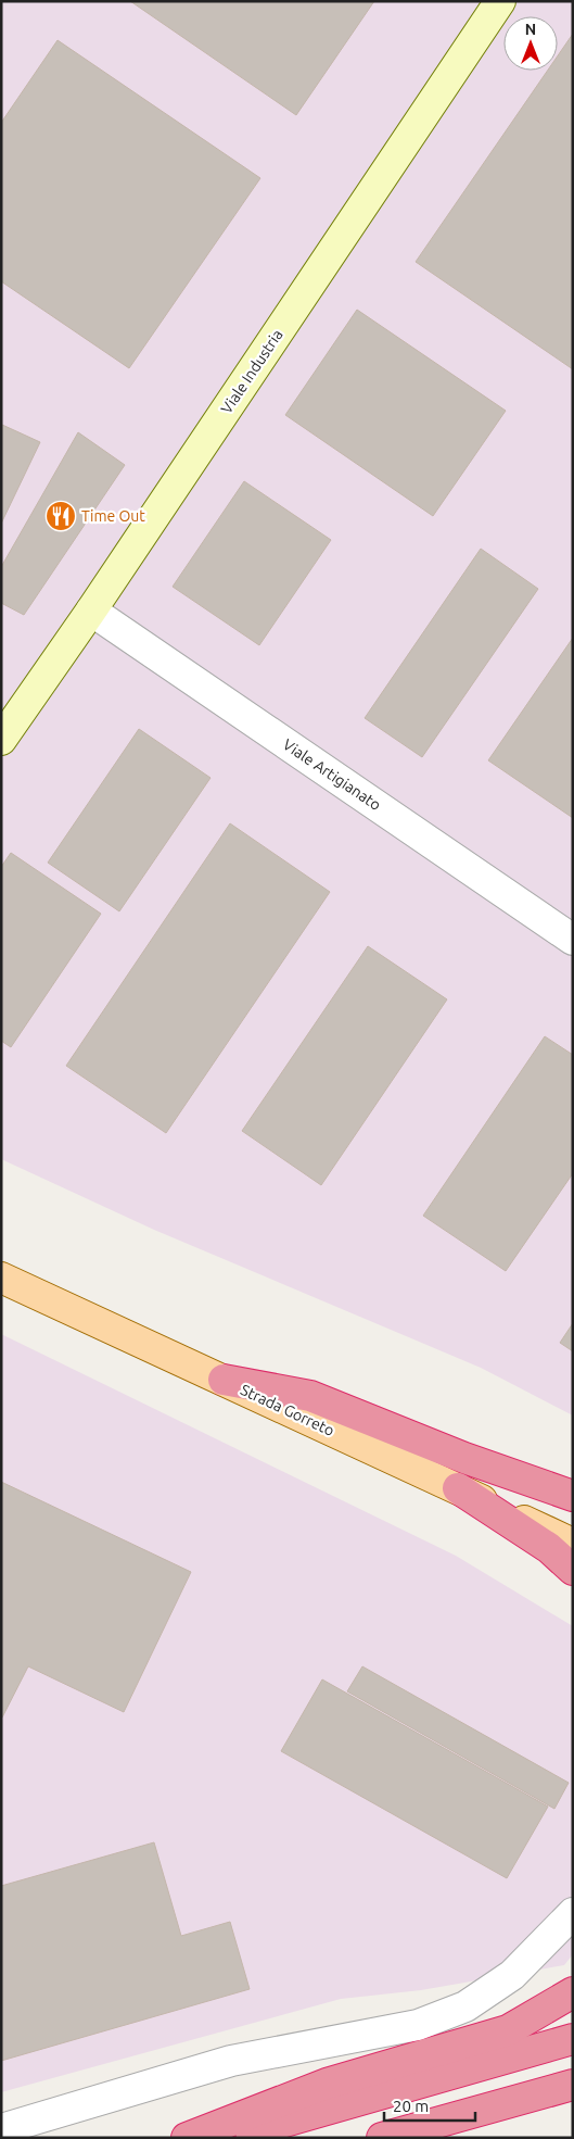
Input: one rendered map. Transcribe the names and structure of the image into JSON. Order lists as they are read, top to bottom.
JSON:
{
  "streets": {
    "main road": ["Strada Gorreto"],
    "street": ["Viale Industria", "Viale Artigianato"]
  },
  "crossings": [
    ["Viale Industria", "Viale Artigianato"]
  ],
  "places": {
    "restaurant": ["Time Out"]
  },
  "scale_bar": "20 m",
  "north": "top"
}
